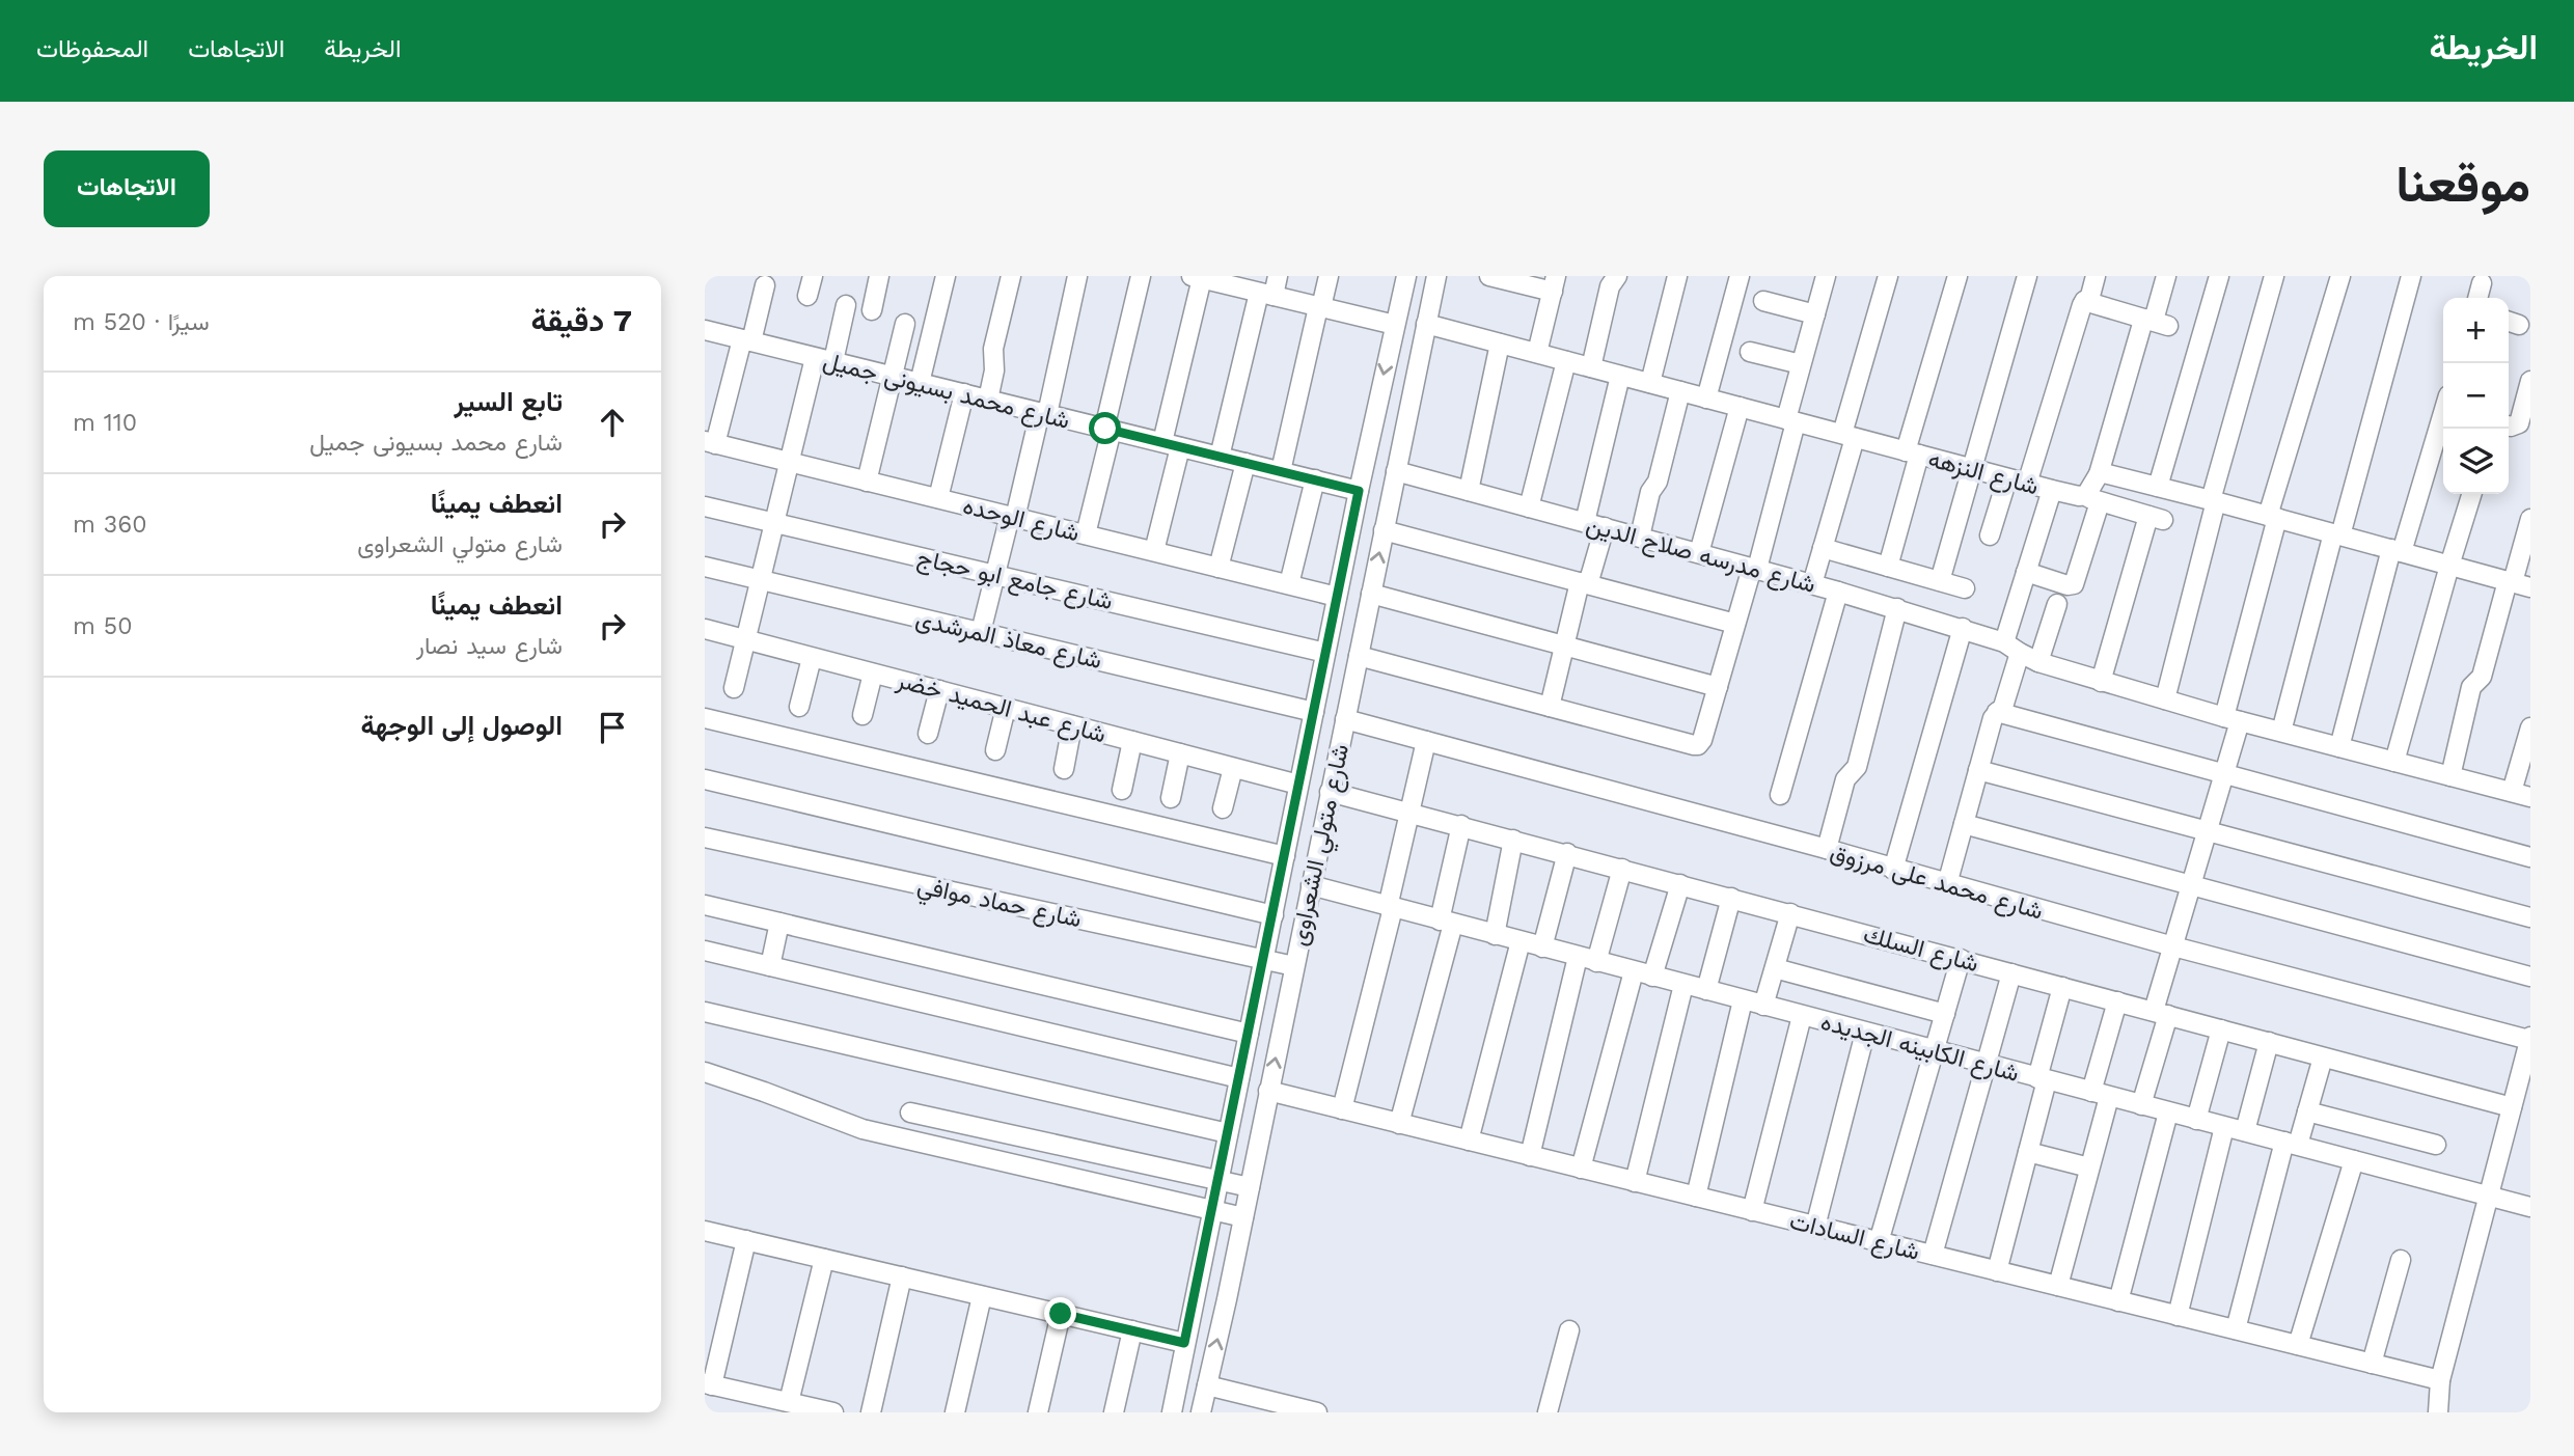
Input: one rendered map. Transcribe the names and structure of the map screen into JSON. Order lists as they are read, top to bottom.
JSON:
{
  "streets": {
    "street": [
      "شارع محمد بسيونى جميل",
      "شارع النزهه",
      "شارع الوحده",
      "شارع مدرسه صلاح الدين",
      "شارع جامع ابو حجاج",
      "شارع معاذ المرشدى",
      "شارع عبد الحميد خضر",
      "شارع متولي الشعراوى",
      "شارع محمد على مرزوق",
      "شارع حماد موافي",
      "شارع السلك",
      "شارع الكابينه الجديده",
      "شارع السادات"
    ]
  },
  "crossings": [
    ["شارع محمد بسيونى جميل", "شارع متولي الشعراوى"],
    ["شارع النزهه", "شارع مدرسه صلاح الدين"],
    ["شارع النزهه", "شارع متولي الشعراوى"],
    ["شارع الوحده", "شارع متولي الشعراوى"],
    ["شارع مدرسه صلاح الدين", "شارع متولي الشعراوى"],
    ["شارع جامع ابو حجاج", "شارع متولي الشعراوى"],
    ["شارع معاذ المرشدى", "شارع متولي الشعراوى"],
    ["شارع عبد الحميد خضر", "شارع متولي الشعراوى"],
    ["شارع متولي الشعراوى", "شارع محمد على مرزوق"],
    ["شارع متولي الشعراوى", "شارع حماد موافي"],
    ["شارع متولي الشعراوى", "شارع السلك"],
    ["شارع متولي الشعراوى", "شارع الكابينه الجديده"],
    ["شارع متولي الشعراوى", "شارع السادات"]
  ],
  "page": {
    "header": "الخريطة",
    "nav": ["الخريطة", "الاتجاهات", "المحفوظات"],
    "title": "موقعنا",
    "buttons": "الاتجاهات",
    "heading": ["7 دقيقة", "سيرًا · 520 m"],
    "map_buttons": ["+", "−"],
    "list": [
      ["تابع السير", "شارع محمد بسيونى جميل", "110 m"],
      ["انعطف يمينًا", "شارع متولي الشعراوى", "360 m"],
      ["انعطف يمينًا", "شارع سيد نصار", "50 m"],
      "الوصول إلى الوجهة"
    ]
  }
}
